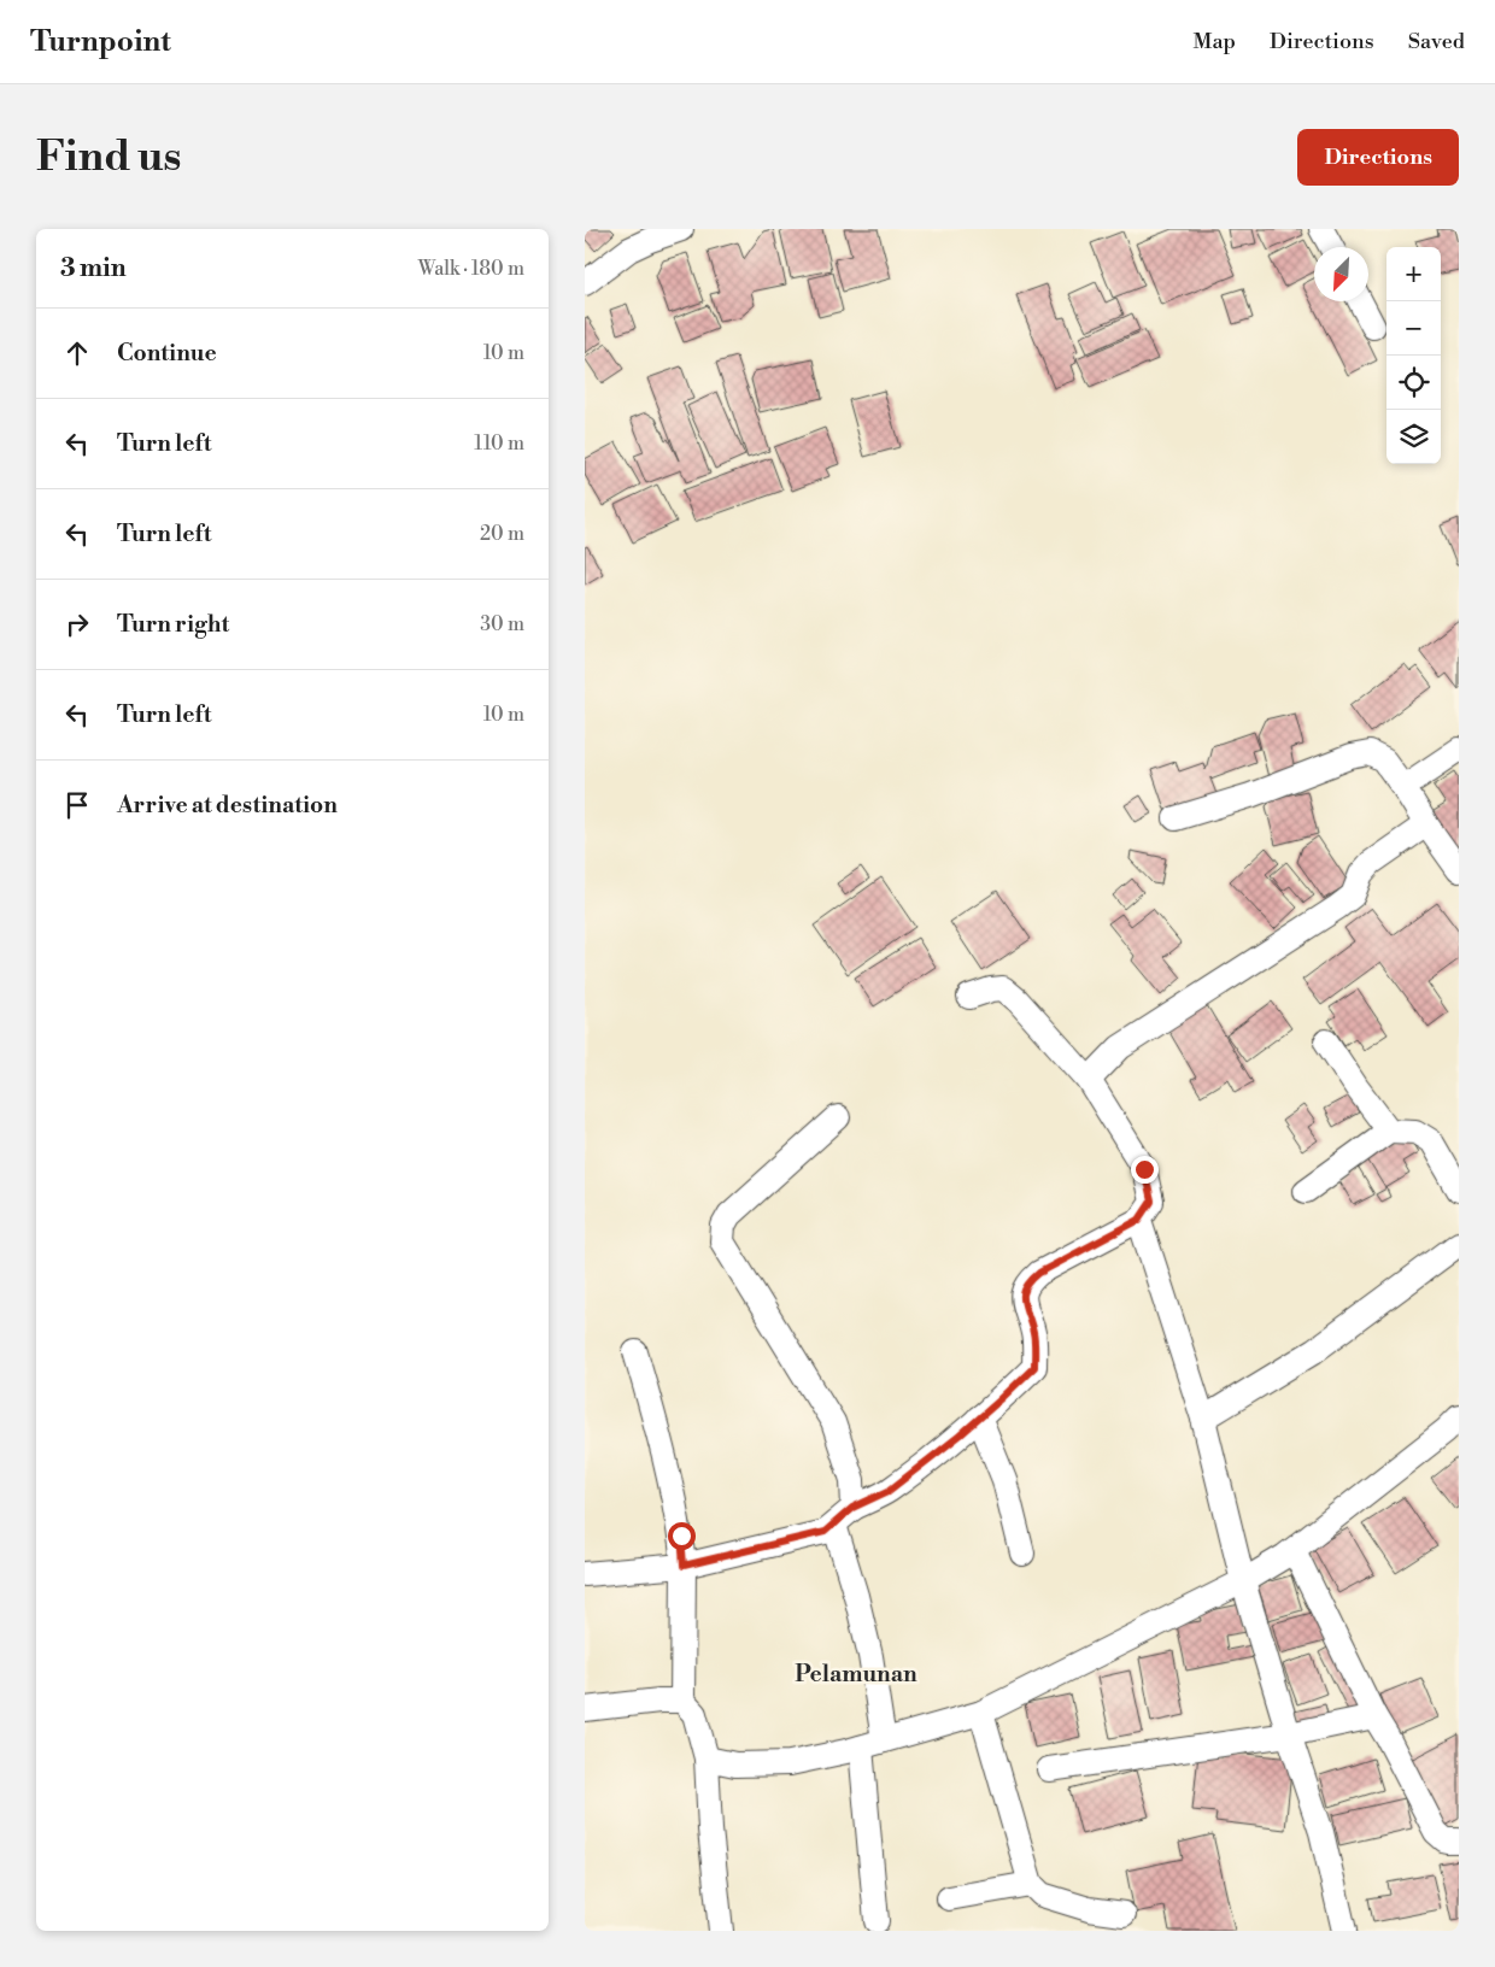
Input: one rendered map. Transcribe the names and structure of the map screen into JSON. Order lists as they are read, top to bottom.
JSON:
{
  "districts": ["Pelamunan"],
  "north": "bottom left",
  "page": {
    "header": "Turnpoint",
    "nav": ["Map", "Directions", "Saved"],
    "buttons": "Directions",
    "title": "Find us",
    "heading": ["3 min", "Walk · 180 m"],
    "map_buttons": ["+", "−"],
    "list": [
      ["Continue", "10 m"],
      ["Turn left", "110 m"],
      ["Turn left", "20 m"],
      ["Turn right", "30 m"],
      ["Turn left", "10 m"],
      "Arrive at destination"
    ]
  }
}
